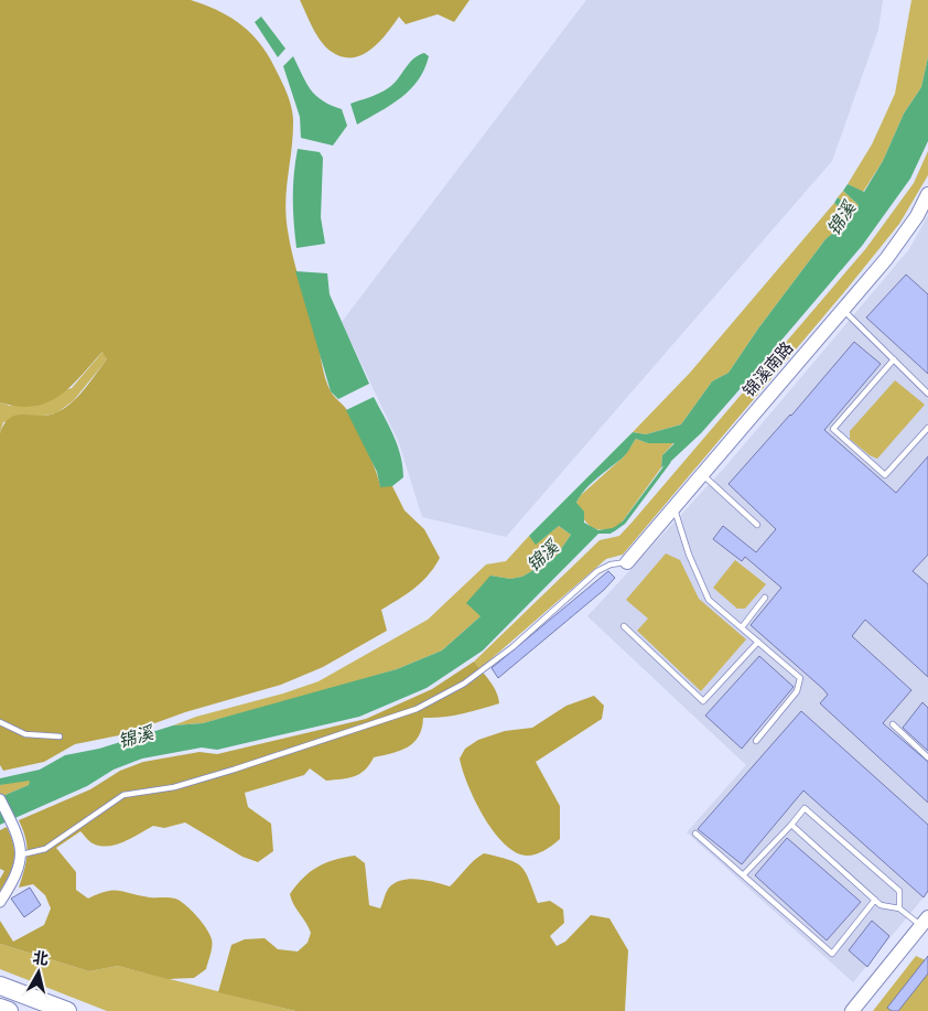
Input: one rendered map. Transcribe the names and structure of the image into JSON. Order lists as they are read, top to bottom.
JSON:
{
  "streets": {
    "street": ["锦溪南路"]
  },
  "water": ["锦溪"],
  "north": "top"
}
